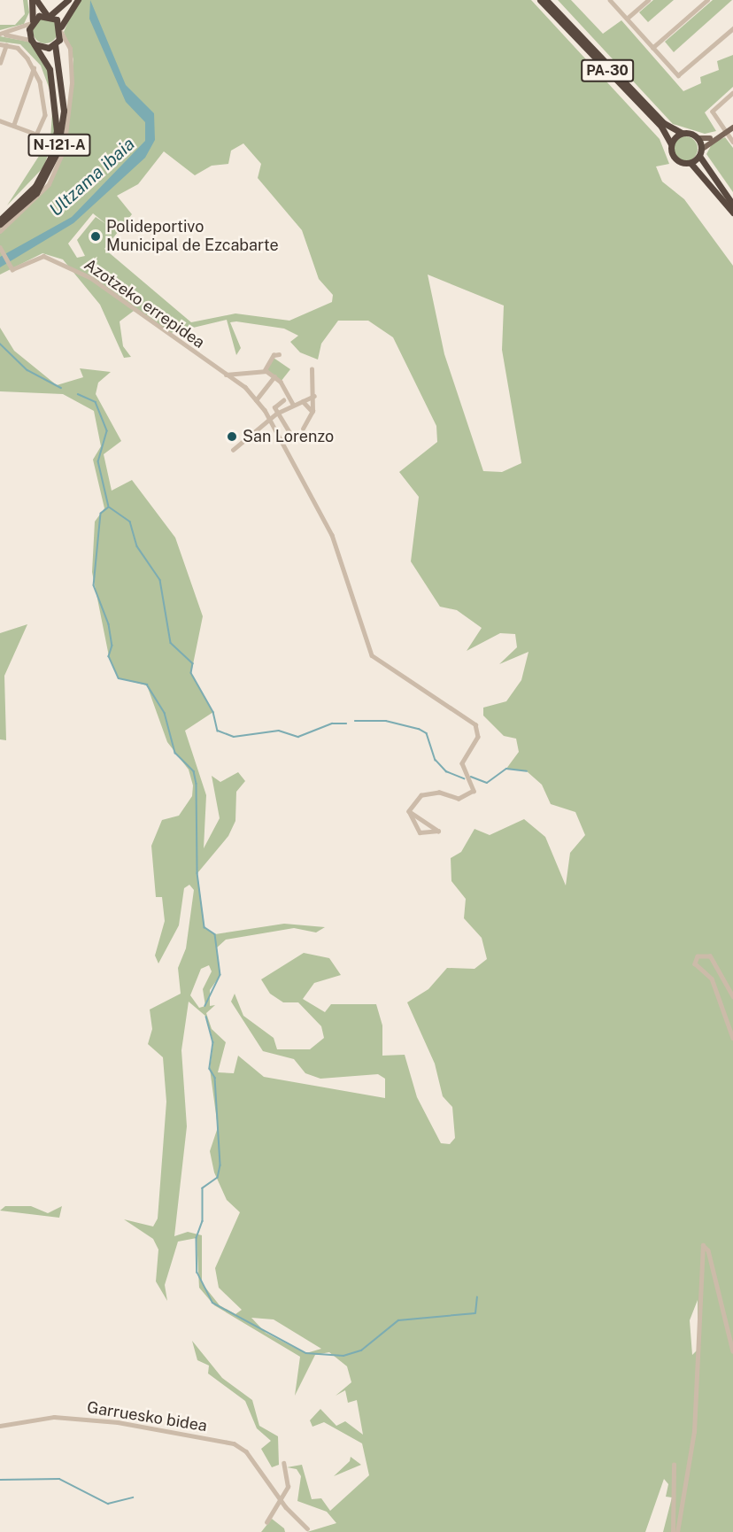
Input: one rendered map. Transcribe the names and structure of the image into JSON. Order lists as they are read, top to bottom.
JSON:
{
  "streets": {
    "highway": ["PA-30", "N-121-A"],
    "street": ["Azotzeko errepidea", "Garruesko bidea"]
  },
  "water": ["Ultzama ibaia"],
  "places": ["Polideportivo Municipal de Ezcabarte", "San Lorenzo"]
}
